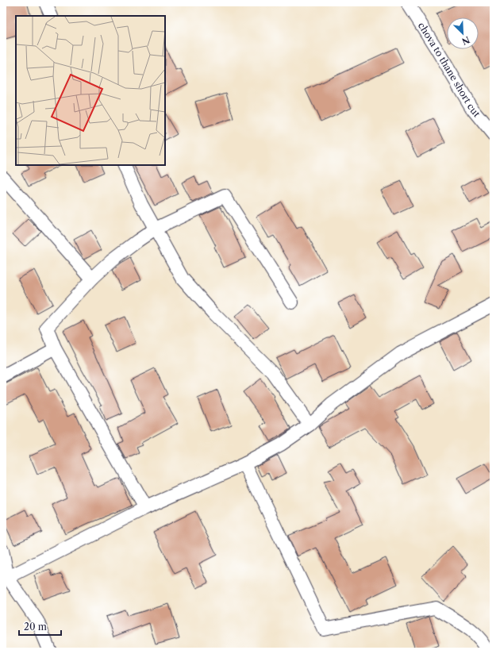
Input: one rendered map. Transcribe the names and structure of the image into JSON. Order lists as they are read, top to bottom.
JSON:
{
  "streets": {
    "street": ["chova to thane short cut"]
  },
  "scale_bar": "20 m",
  "north": "bottom right"
}
